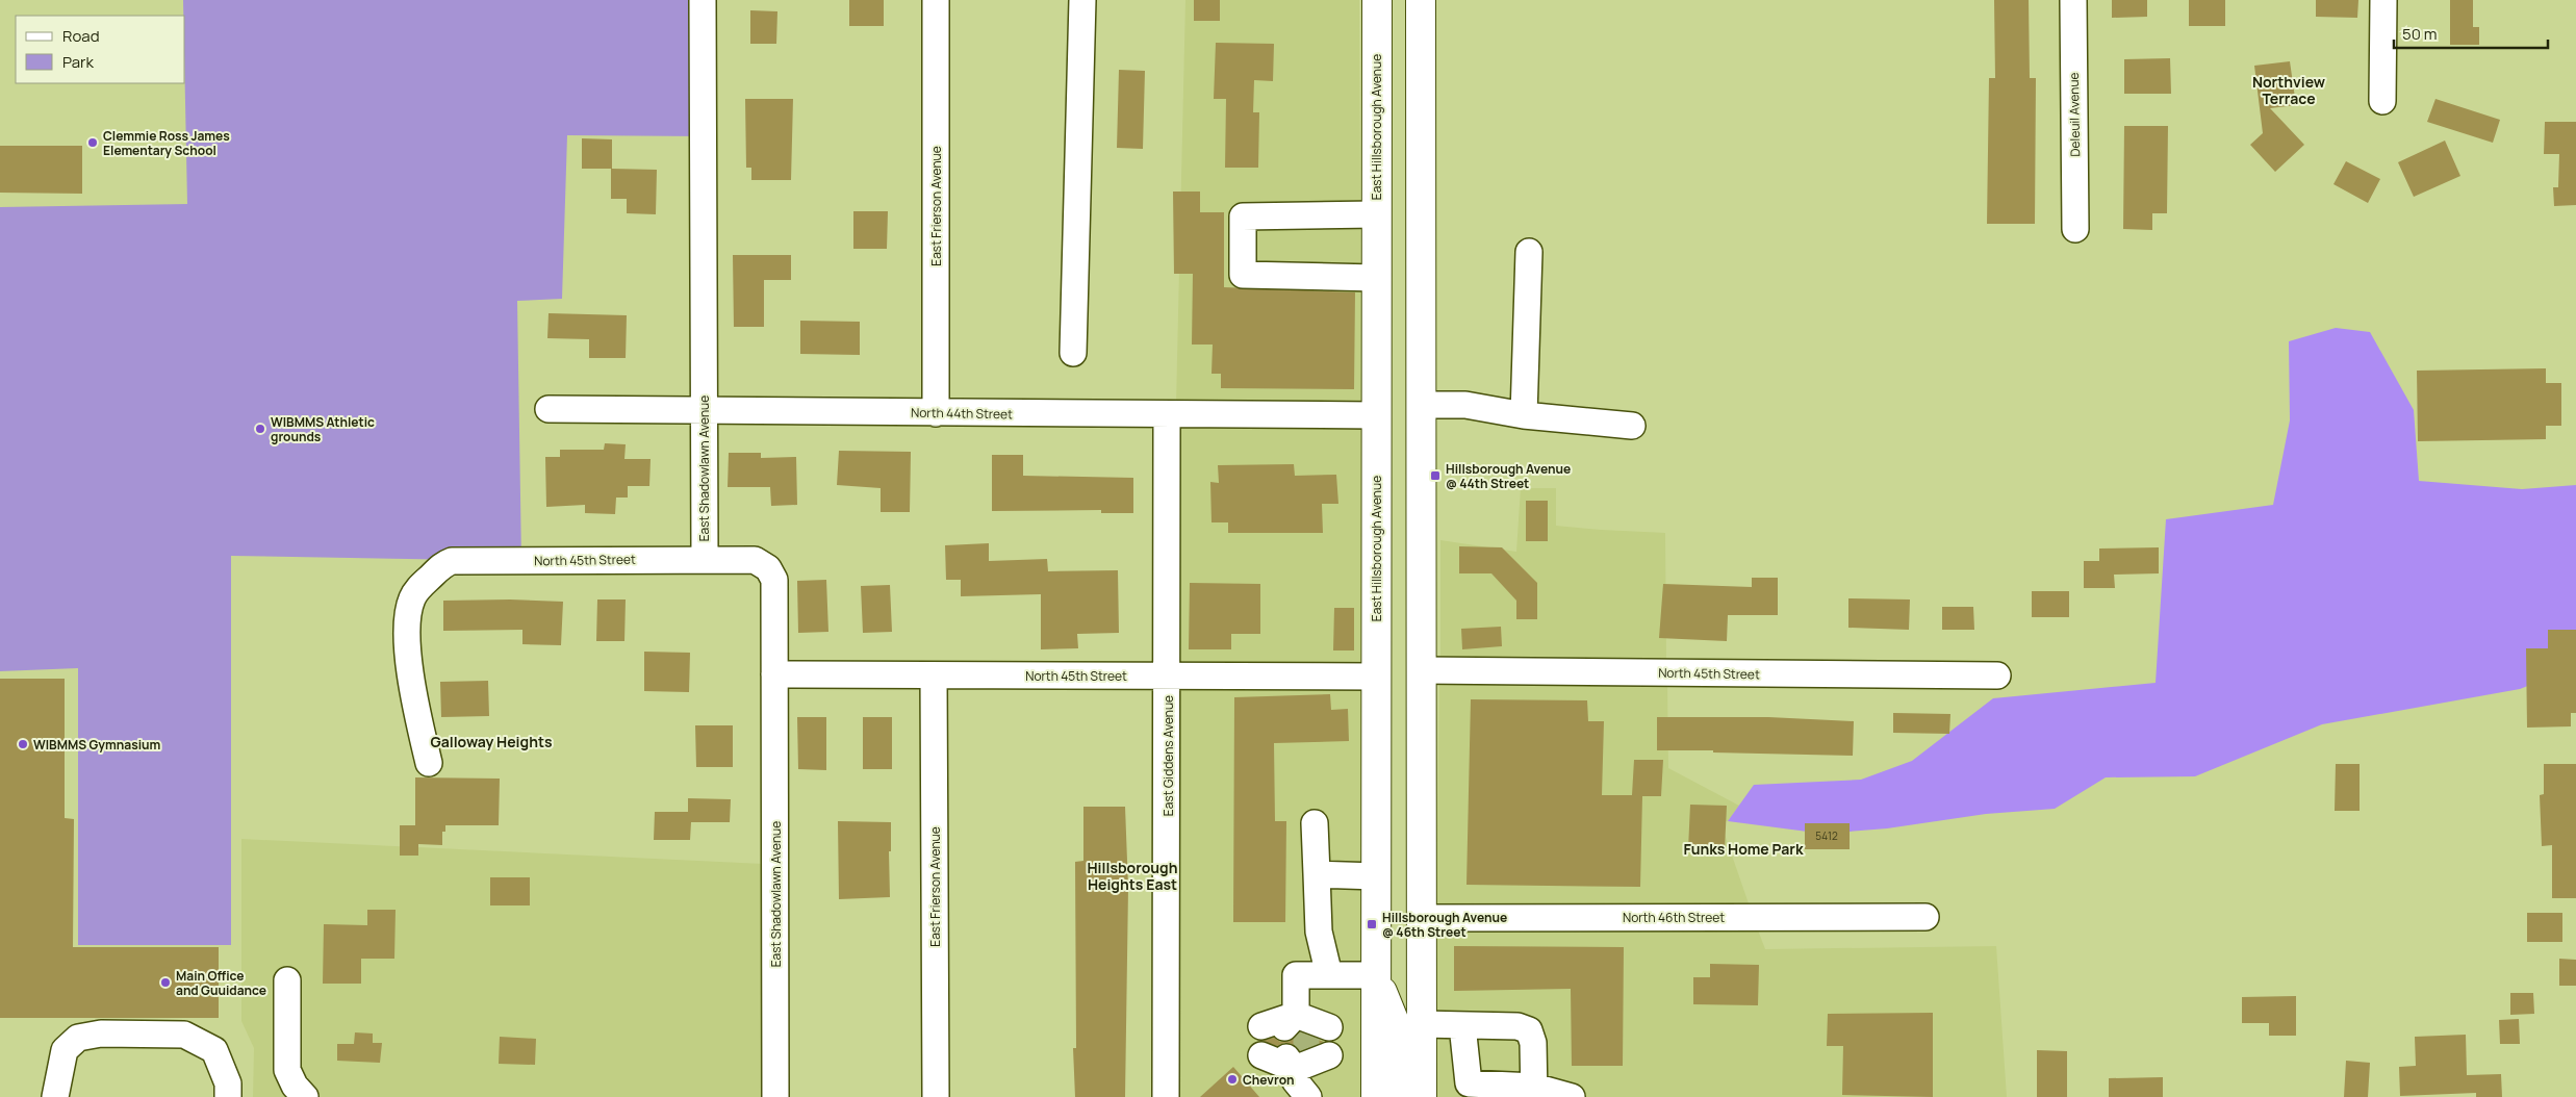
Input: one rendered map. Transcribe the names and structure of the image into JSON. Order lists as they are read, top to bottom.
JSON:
{
  "streets": {
    "main road": ["East Hillsborough Avenue"],
    "street": [
      "Deleuil Avenue",
      "East Frierson Avenue",
      "North 44th Street",
      "East Shadowlawn Avenue",
      "North 45th Street",
      "East Giddens Avenue",
      "North 46th Street"
    ]
  },
  "crossings": [
    ["East Hillsborough Avenue", "North 44th Street"],
    ["East Hillsborough Avenue", "North 45th Street"],
    ["East Frierson Avenue", "North 44th Street"],
    ["East Frierson Avenue", "North 45th Street"],
    ["North 44th Street", "East Shadowlawn Avenue"],
    ["North 44th Street", "East Giddens Avenue"],
    ["East Shadowlawn Avenue", "North 45th Street"],
    ["North 45th Street", "East Giddens Avenue"]
  ],
  "districts": [
    "Northview Terrace",
    "Galloway Heights",
    "Funks Home Park",
    "Hillsborough Heights East"
  ],
  "places": {
    "other": [
      "Clemmie Ross James Elementary School",
      "WIBMMS Athletic grounds",
      "WIBMMS Gymnasium",
      "Main Office and Guuidance",
      "Chevron"
    ],
    "transit": ["Hillsborough Avenue @ 44th Street", "Hillsborough Avenue @ 46th Street"]
  },
  "house_numbers": ["5412"],
  "legend": ["Road", "Park"],
  "scale_bar": "50 m"
}
